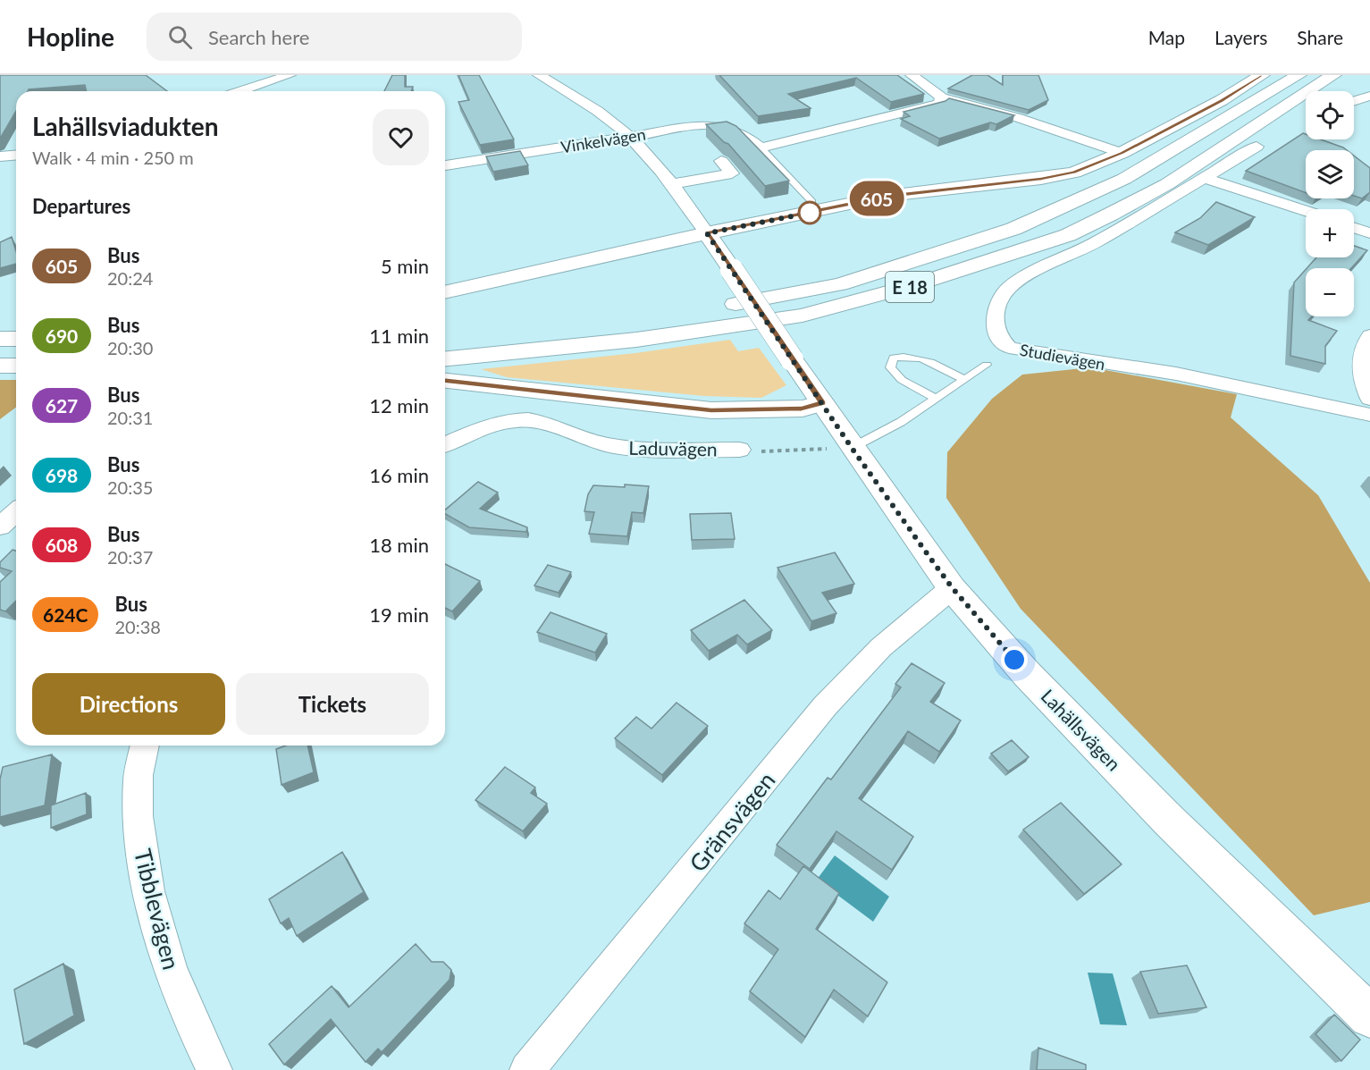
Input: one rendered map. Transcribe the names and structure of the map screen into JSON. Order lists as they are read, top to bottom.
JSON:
{
  "streets": {
    "main road": ["E 18", "Lahällsvägen"],
    "street": [
      "Vinkelvägen",
      "Studievägen",
      "Laduvägen",
      "Gränsvägen",
      "Tibblevägen"
    ]
  },
  "crossings": [
    ["Vinkelvägen", "Lahällsvägen"],
    ["Lahällsvägen", "Gränsvägen"]
  ],
  "lines": ["bus line 605"],
  "page": {
    "header": "Hopline",
    "search": "Search here",
    "nav": ["Map", "Layers", "Share"],
    "on_map": "605",
    "map_buttons": ["+", "−"],
    "heading": [
      ["Lahällsviadukten", "Walk · 4 min · 250 m"],
      "Departures"
    ],
    "list": [
      {
        "mark": "605",
        "name": "Bus",
        "note": "20:24",
        "value": "5 min"
      },
      {
        "mark": "690",
        "name": "Bus",
        "note": "20:30",
        "value": "11 min"
      },
      {
        "mark": "627",
        "name": "Bus",
        "note": "20:31",
        "value": "12 min"
      },
      {
        "mark": "698",
        "name": "Bus",
        "note": "20:35",
        "value": "16 min"
      },
      {
        "mark": "608",
        "name": "Bus",
        "note": "20:37",
        "value": "18 min"
      },
      {
        "mark": "624C",
        "name": "Bus",
        "note": "20:38",
        "value": "19 min"
      }
    ],
    "buttons": ["Directions", "Tickets"]
  }
}
